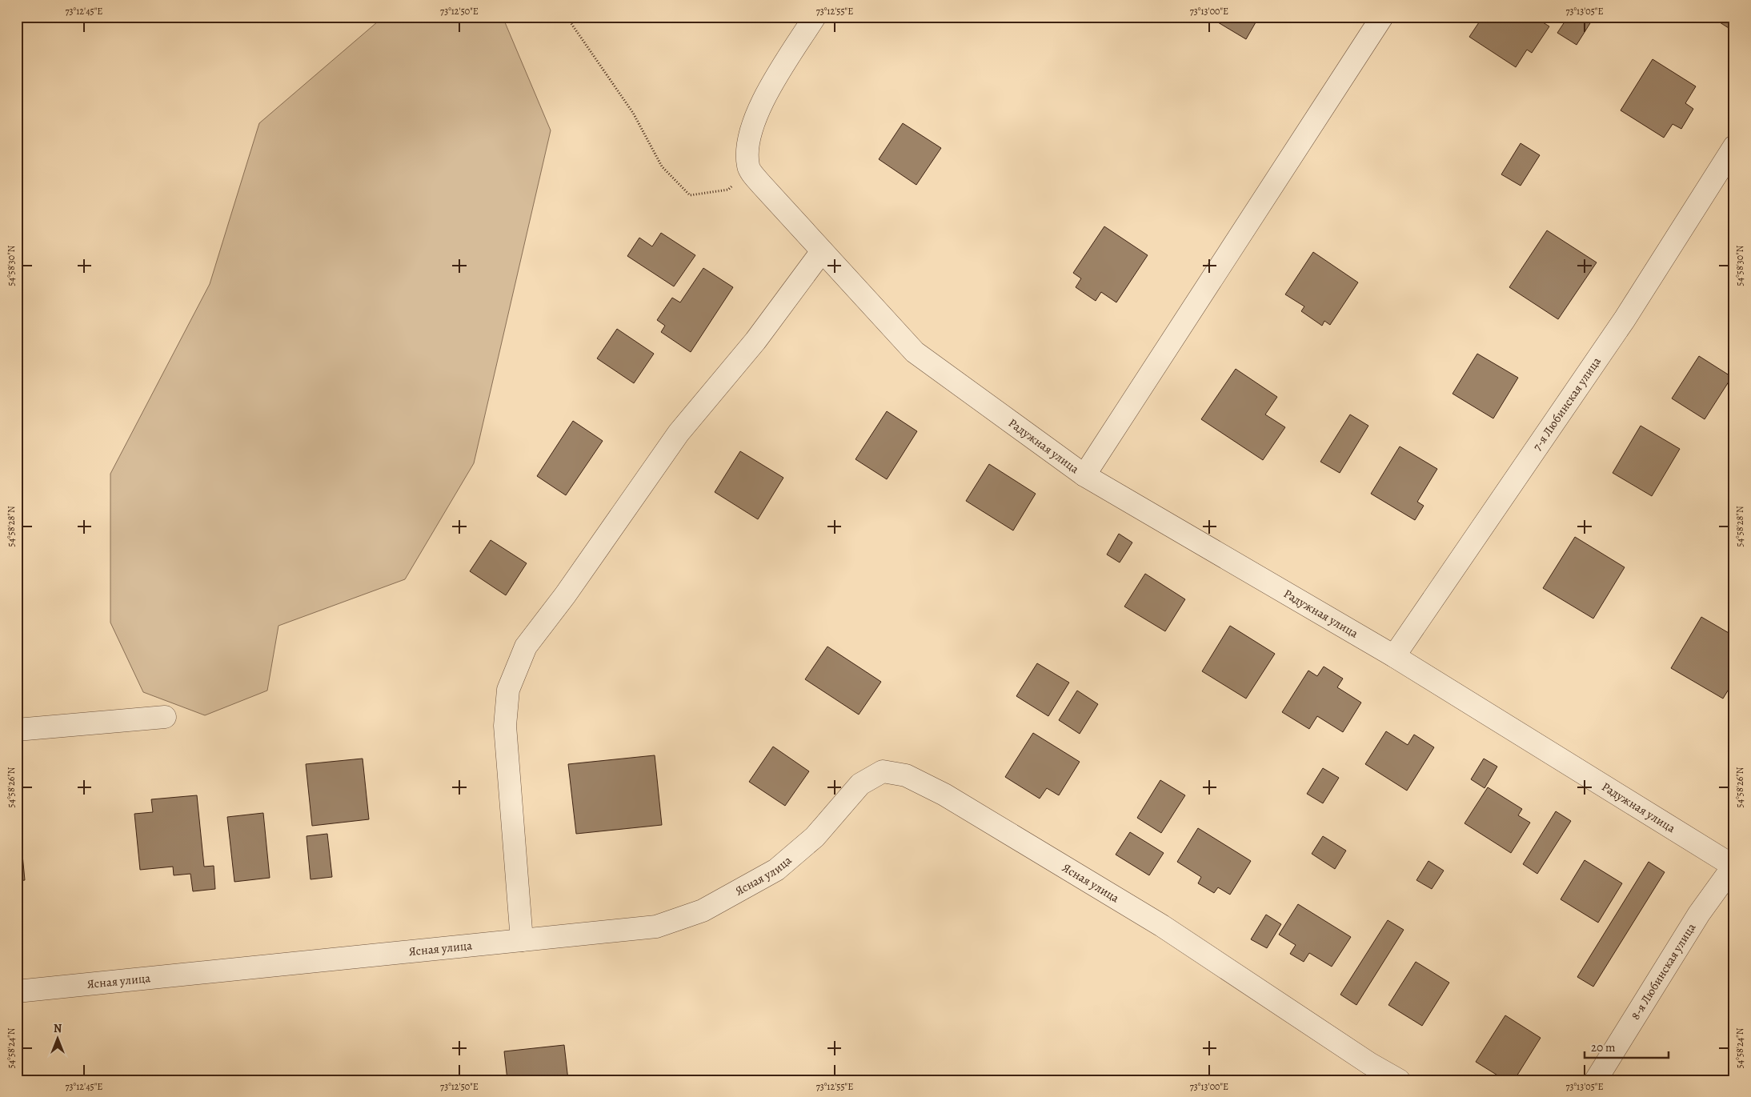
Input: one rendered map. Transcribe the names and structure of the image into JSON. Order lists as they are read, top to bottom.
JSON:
{
  "streets": {
    "street": [
      "7-я Любинская улица",
      "Радужная улица",
      "Ясная улица",
      "8-я Любинская улица"
    ]
  },
  "crossings": [
    ["7-я Любинская улица", "Радужная улица"],
    ["Радужная улица", "8-я Любинская улица"]
  ],
  "scale_bar": "20 m",
  "north": "top",
  "coordinates": [
    "73°12'45\"E",
    "73°12'50\"E",
    "73°12'55\"E",
    "73°13'00\"E",
    "73°13'05\"E",
    "54°58'30\"N",
    "54°58'28\"N",
    "54°58'26\"N",
    "54°58'24\"N"
  ]
}
